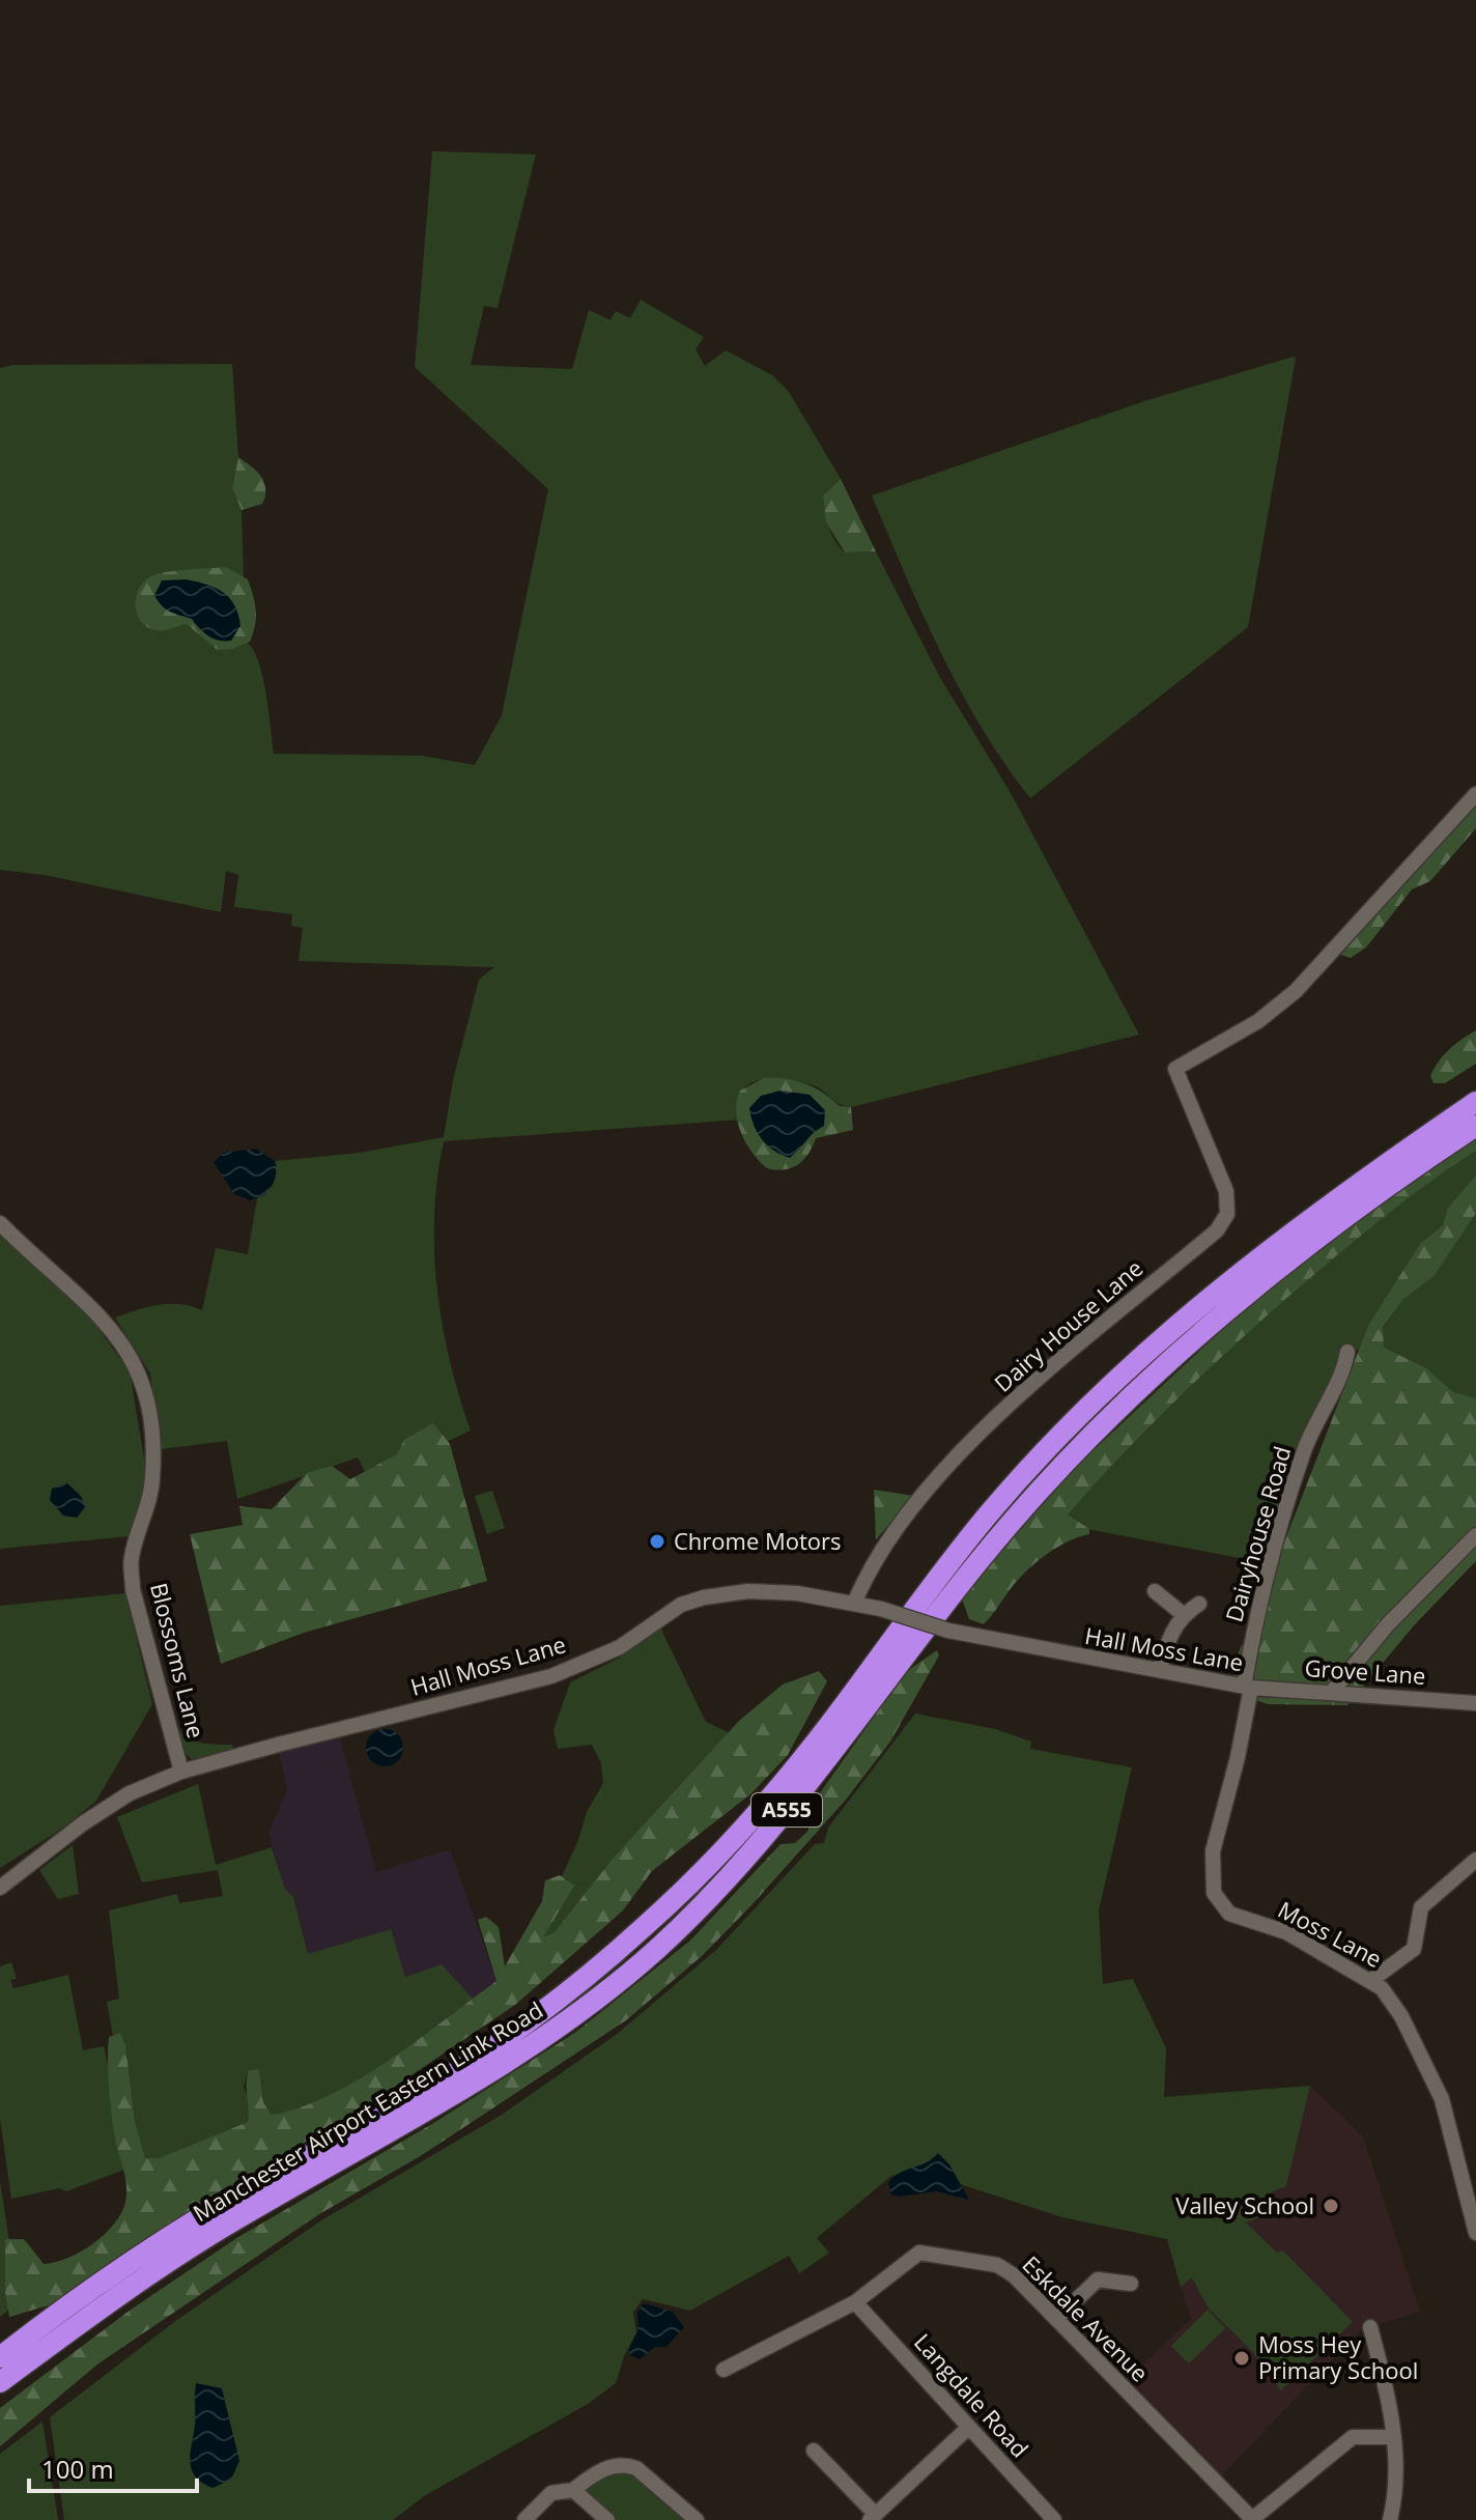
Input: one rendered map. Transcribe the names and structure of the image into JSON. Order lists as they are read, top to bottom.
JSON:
{
  "streets": {
    "highway": ["A555", "Manchester Airport Eastern Link Road"],
    "street": [
      "Dairy House Lane",
      "Dairyhouse Road",
      "Hall Moss Lane",
      "Blossoms Lane",
      "Grove Lane",
      "Moss Lane",
      "Eskdale Avenue",
      "Langdale Road"
    ]
  },
  "crossings": [
    ["Dairy House Lane", "Hall Moss Lane"],
    ["Dairyhouse Road", "Hall Moss Lane"],
    ["Dairyhouse Road", "Grove Lane"],
    ["Dairyhouse Road", "Moss Lane"],
    ["Hall Moss Lane", "Blossoms Lane"],
    ["Hall Moss Lane", "Grove Lane"],
    ["Hall Moss Lane", "Moss Lane"],
    ["Grove Lane", "Moss Lane"],
    ["Eskdale Avenue", "Langdale Road"]
  ],
  "places": ["Chrome Motors", "Valley School", "Moss Hey Primary School"],
  "scale_bar": "100 m"
}
